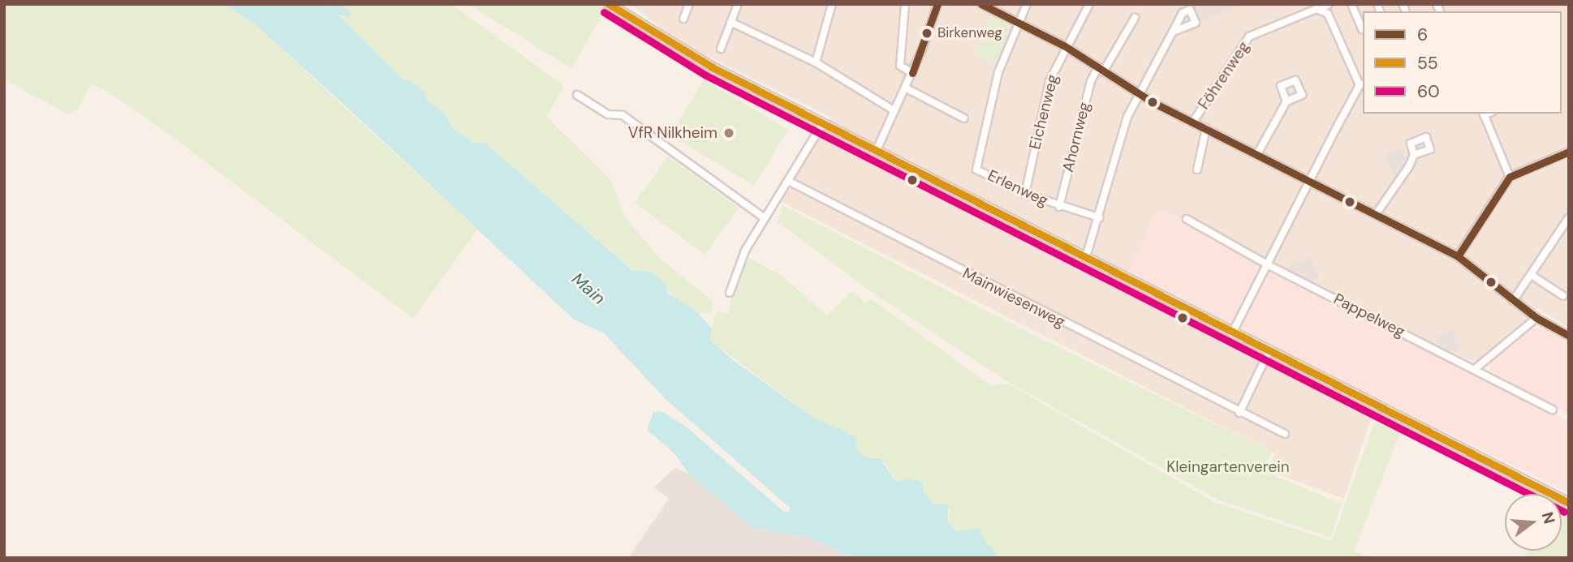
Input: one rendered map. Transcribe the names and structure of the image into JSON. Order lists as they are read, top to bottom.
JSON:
{
  "streets": {
    "street": [
      "Föhrenweg",
      "Eichenweg",
      "Ahornweg",
      "Erlenweg",
      "Mainwiesenweg",
      "Pappelweg"
    ]
  },
  "crossings": [
    ["Eichenweg", "Erlenweg"],
    ["Ahornweg", "Erlenweg"]
  ],
  "water": ["Main"],
  "parks": ["Kleingartenverein"],
  "places": ["Birkenweg", "VfR Nilkheim"],
  "lines": ["transit line 6", "transit line 55", "transit line 60"],
  "legend": ["6", "55", "60"],
  "north": "right"
}
